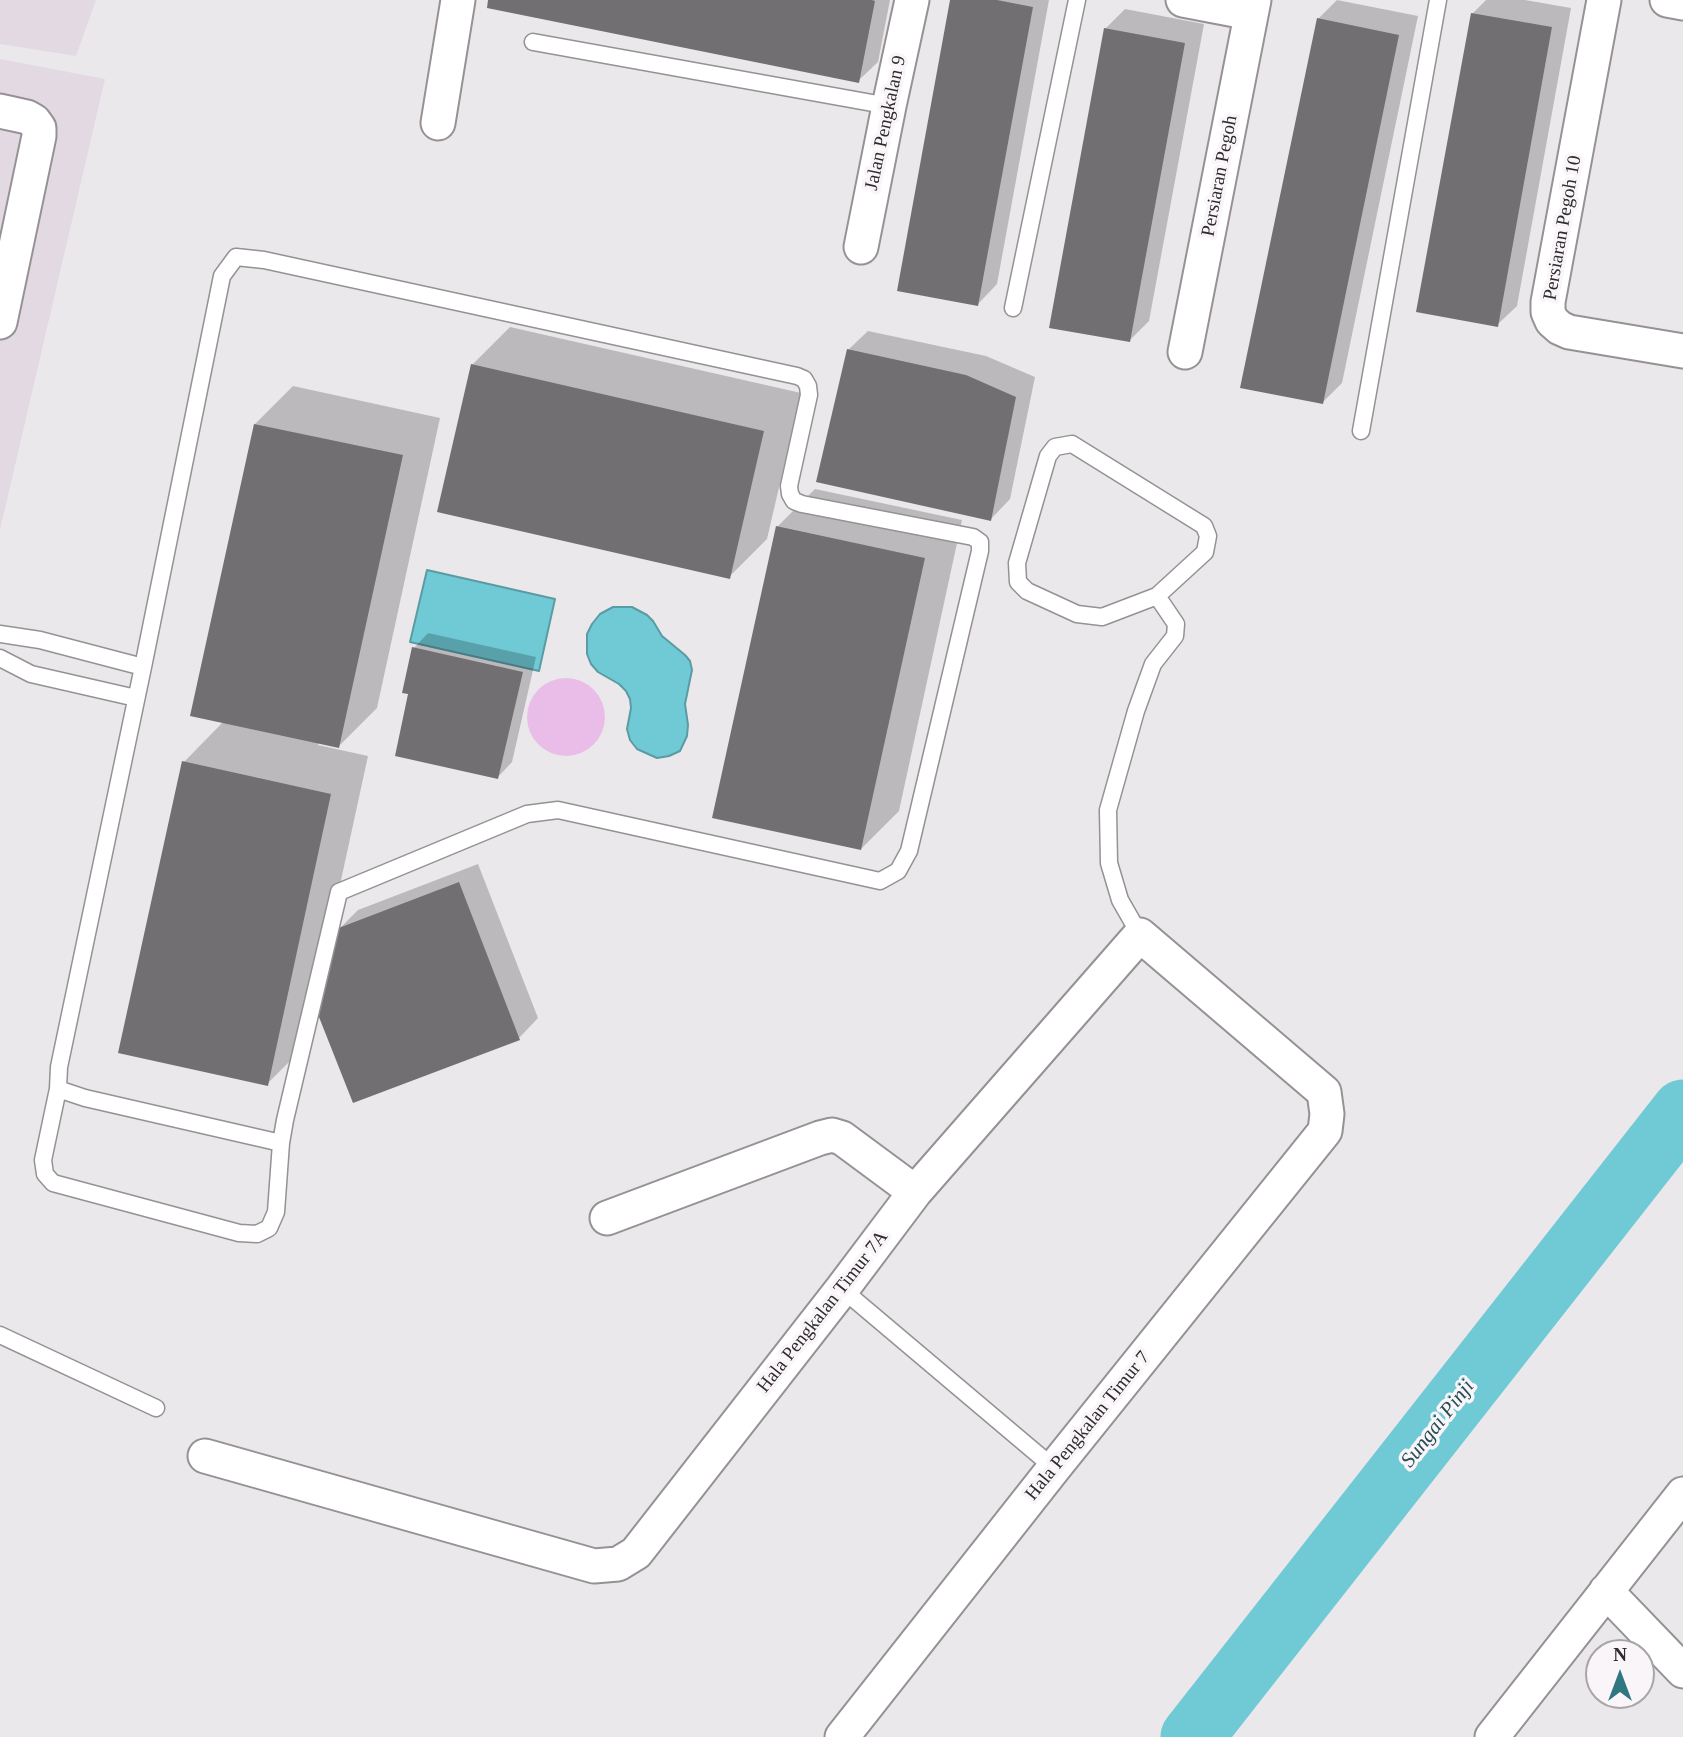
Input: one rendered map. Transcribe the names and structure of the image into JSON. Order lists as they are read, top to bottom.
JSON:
{
  "streets": {
    "street": [
      "Jalan Pengkalan 9",
      "Persiaran Pegoh",
      "Persiaran Pegoh 10",
      "Hala Pengkalan Timur 7A",
      "Hala Pengkalan Timur 7"
    ]
  },
  "crossings": [
    ["Hala Pengkalan Timur 7A", "Hala Pengkalan Timur 7"]
  ],
  "water": ["Sungai Pinji"],
  "north": "top"
}
